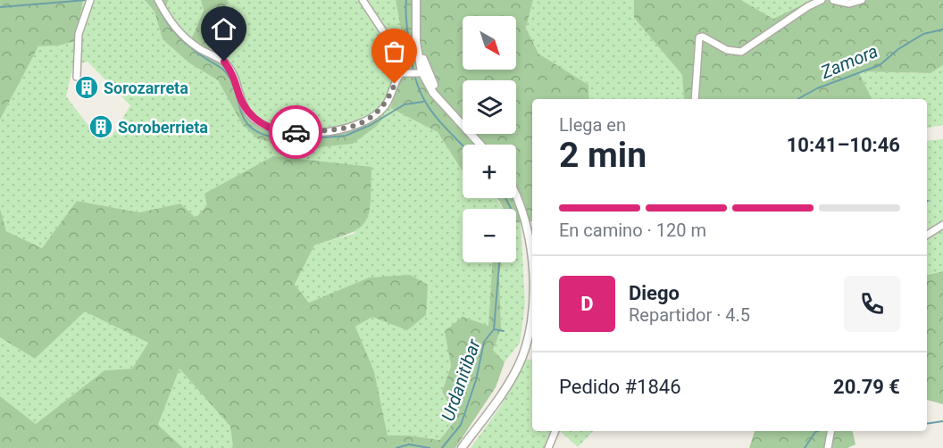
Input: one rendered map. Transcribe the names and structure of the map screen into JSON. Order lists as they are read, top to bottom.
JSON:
{
  "water": ["Zamora", "Urdanitibar"],
  "places": {
    "building": ["Sorozarreta", "Soroberrieta"]
  },
  "north": "bottom right",
  "page": {
    "map_buttons": ["+", "−"],
    "heading": ["2 min", "Llega en", "10:41–10:46"],
    "panel": [
      "Diego",
      "Repartidor · 4.5",
      "Pedido #1846",
      "20.79 €"
    ],
    "bar": "En camino · 120 m",
    "round": "D"
  }
}
